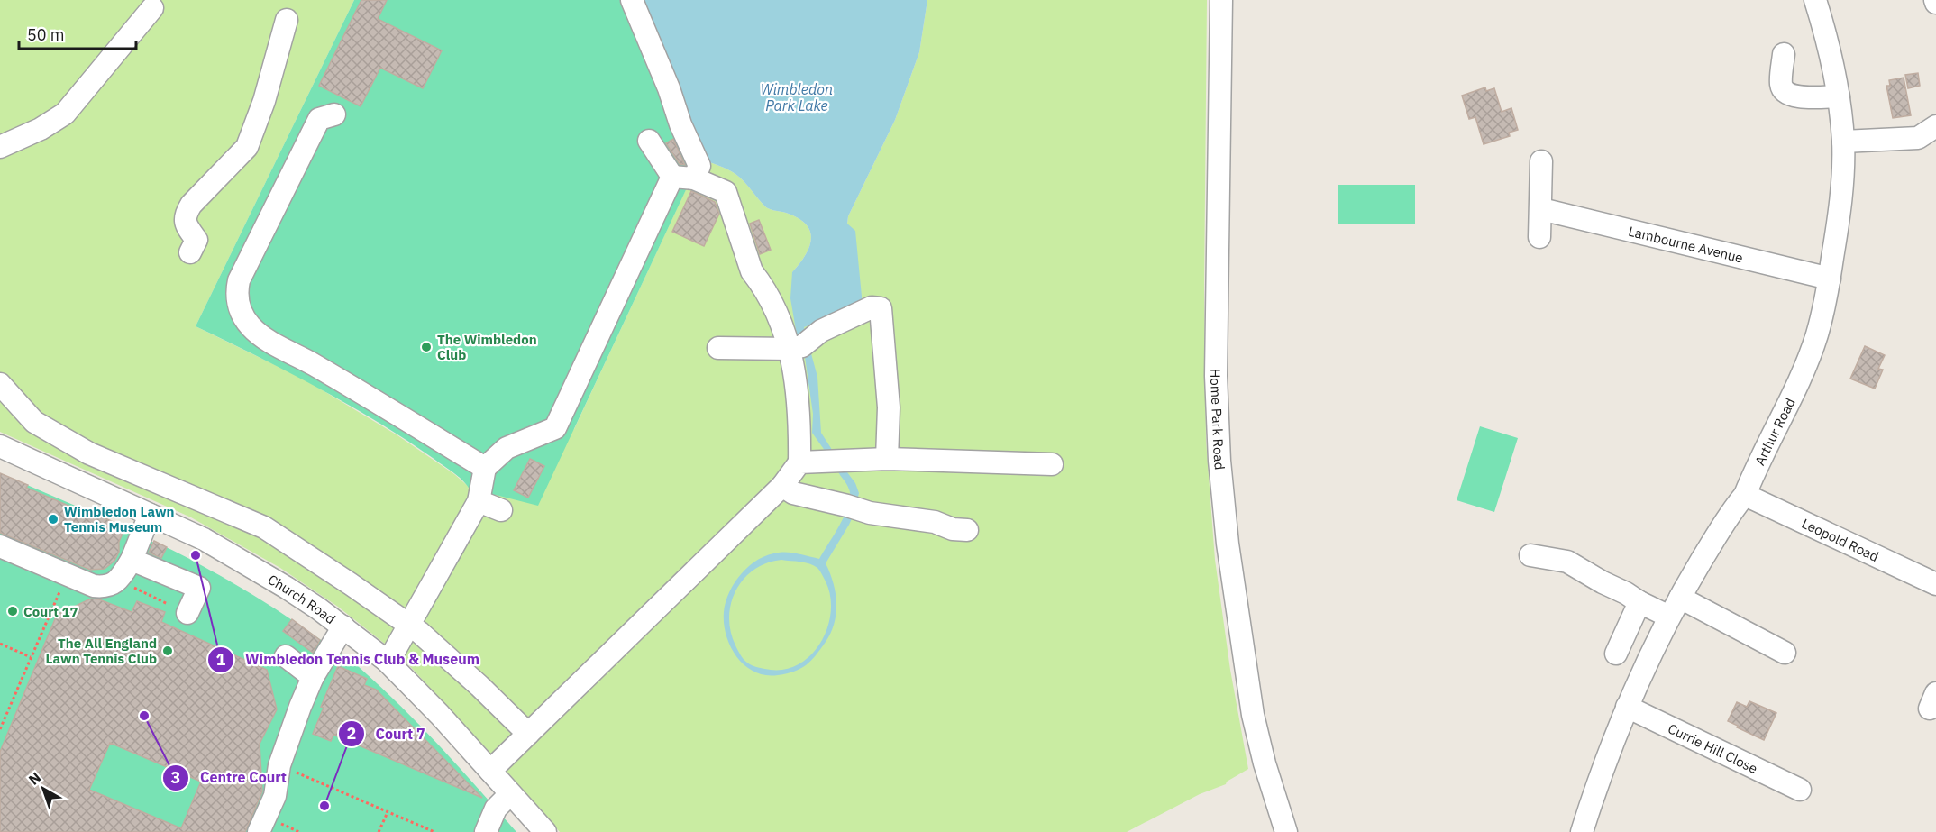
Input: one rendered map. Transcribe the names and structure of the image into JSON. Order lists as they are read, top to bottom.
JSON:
{
  "streets": {
    "street": [
      "Lambourne Avenue",
      "Home Park Road",
      "Arthur Road",
      "Leopold Road",
      "Church Road",
      "Currie Hill Close"
    ]
  },
  "crossings": [
    ["Lambourne Avenue", "Arthur Road"],
    ["Arthur Road", "Leopold Road"],
    ["Arthur Road", "Currie Hill Close"]
  ],
  "water": ["Wimbledon Park Lake"],
  "places": [
    "The Wimbledon Club",
    "Wimbledon Lawn Tennis Museum",
    "Wimbledon Tennis Club & Museum",
    "Court 17",
    "The All England Lawn Tennis Club",
    "Centre Court",
    "Court 7"
  ],
  "scale_bar": "50 m",
  "north": "top left"
}
